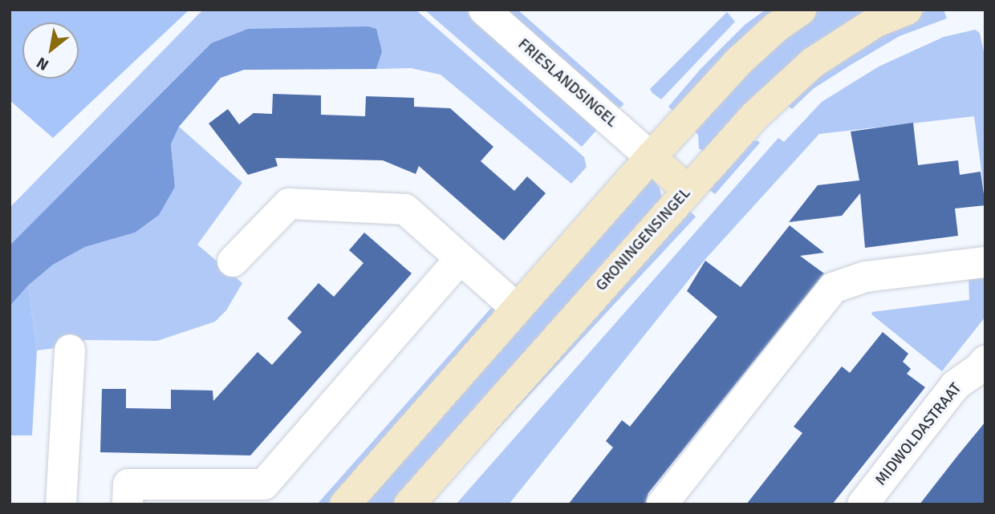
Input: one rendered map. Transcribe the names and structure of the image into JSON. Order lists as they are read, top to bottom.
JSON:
{
  "streets": {
    "street": ["FRIESLANDSINGEL", "GRONINGENSINGEL", "MIDWOLDASTRAAT"]
  },
  "north": "bottom left"
}
